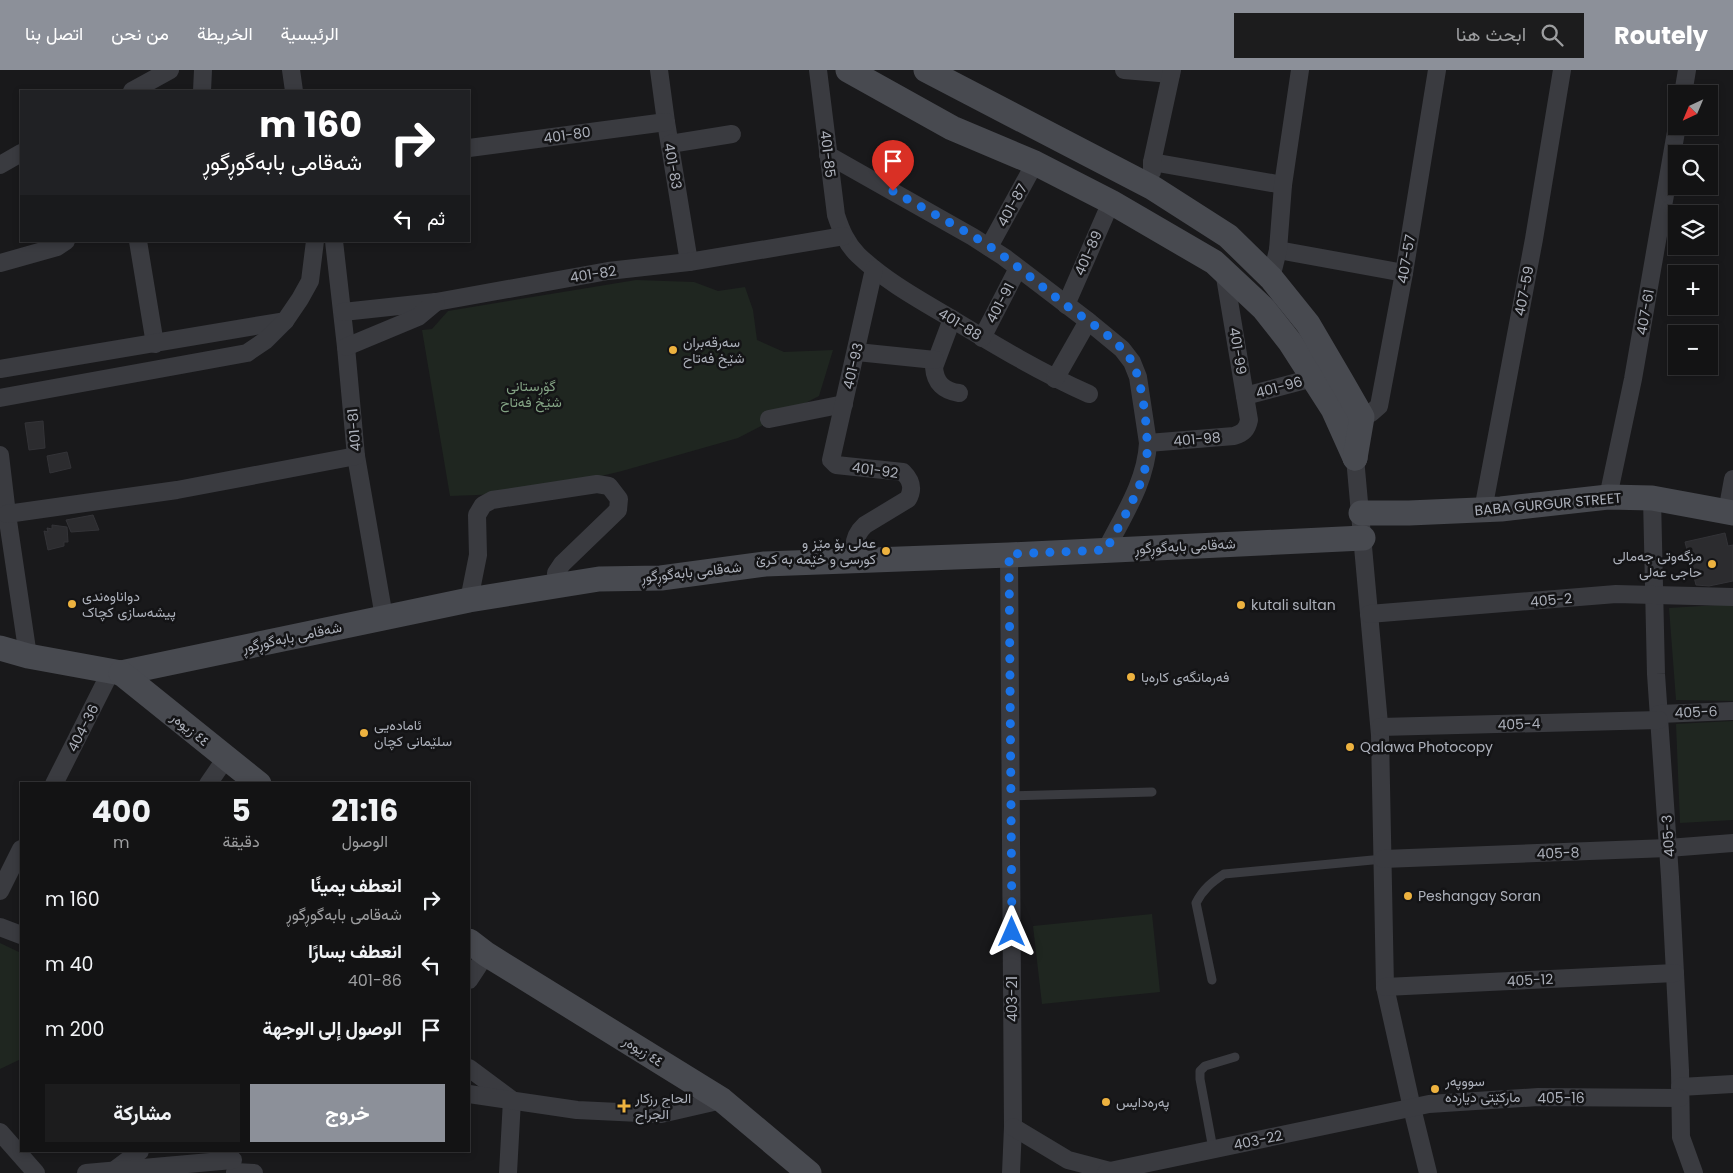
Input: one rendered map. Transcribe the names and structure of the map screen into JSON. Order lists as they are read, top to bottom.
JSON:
{
  "streets": {
    "street": [
      "401-80",
      "401-85",
      "401-83",
      "401-87",
      "401-89",
      "407-57",
      "401-82",
      "407-59",
      "401-91",
      "407-61",
      "401-88",
      "401-99",
      "401-93",
      "401-96",
      "401-81",
      "401-98",
      "401-92",
      "BABA GURGUR STREET",
      "شەقامی بابەگوڕگوڕ",
      "405-2",
      "405-6",
      "405-4",
      "404-36",
      "٤٤ زیوەر",
      "405-3",
      "405-8",
      "405-12",
      "403-21",
      "405-16",
      "403-22"
    ]
  },
  "crossings": [
    ["401-80", "401-83"],
    ["401-85", "401-82"],
    ["401-85", "401-88"],
    ["401-83", "401-82"],
    ["401-82", "401-88"],
    ["401-82", "401-81"],
    ["407-59", "BABA GURGUR STREET"],
    ["401-91", "401-88"],
    ["407-61", "BABA GURGUR STREET"],
    ["401-88", "401-93"],
    ["401-99", "401-96"],
    ["401-99", "401-98"],
    ["401-93", "401-92"],
    ["401-81", "شەقامی بابەگوڕگوڕ"],
    ["401-92", "شەقامی بابەگوڕگوڕ"],
    ["BABA GURGUR STREET", "شەقامی بابەگوڕگوڕ"],
    ["BABA GURGUR STREET", "405-3"],
    ["شەقامی بابەگوڕگوڕ", "404-36"],
    ["شەقامی بابەگوڕگوڕ", "٤٤ زیوەر"],
    ["شەقامی بابەگوڕگوڕ", "403-21"],
    ["405-2", "405-3"],
    ["405-6", "405-4"],
    ["405-6", "405-3"],
    ["405-4", "405-3"],
    ["404-36", "٤٤ زیوەر"],
    ["405-3", "405-8"],
    ["405-3", "405-12"],
    ["405-3", "405-16"],
    ["405-16", "403-22"]
  ],
  "parks": ["گۆڕستانی شێخ فەتاح"],
  "places": {
    "other": [
      "سەرقەبران شێخ فەتاح",
      "عەلی بۆ مێز و کورسی و خێمە بە کرێ",
      "مزگەوتی جەمالی حاجی عەلی",
      "دواناوەندی پیشەسازی کچاک",
      "kutali sultan",
      "فەرمانگەی کارەبا",
      "ئامادەیی سلێمانی کچان",
      "Qalawa Photocopy",
      "Peshangay Soran",
      "سووپەر مارکێتی دیاردە",
      "پەرەدایس"
    ],
    "health": ["الحاج رزكار الجراح"]
  },
  "north": "bottom left",
  "page": {
    "header": "Routely",
    "search": "ابحث هنا",
    "nav": [
      "الرئيسية",
      "الخريطة",
      "من نحن",
      "اتصل بنا"
    ],
    "map_buttons": ["+", "−"],
    "turn": ["160 m", "شەقامی بابەگوڕگوڕ"],
    "then": "ثم",
    "eta": [
      "21:16",
      "الوصول",
      "5",
      "دقيقة",
      "400",
      "m"
    ],
    "list": [
      {
        "name": "انعطف يمينًا",
        "note": "شەقامی بابەگوڕگوڕ",
        "value": "160 m"
      },
      {
        "name": "انعطف يسارًا",
        "note": "401-86",
        "value": "40 m"
      },
      {
        "name": "الوصول إلى الوجهة",
        "value": "200 m"
      }
    ],
    "buttons": ["خروج", "مشاركة"]
  }
}
